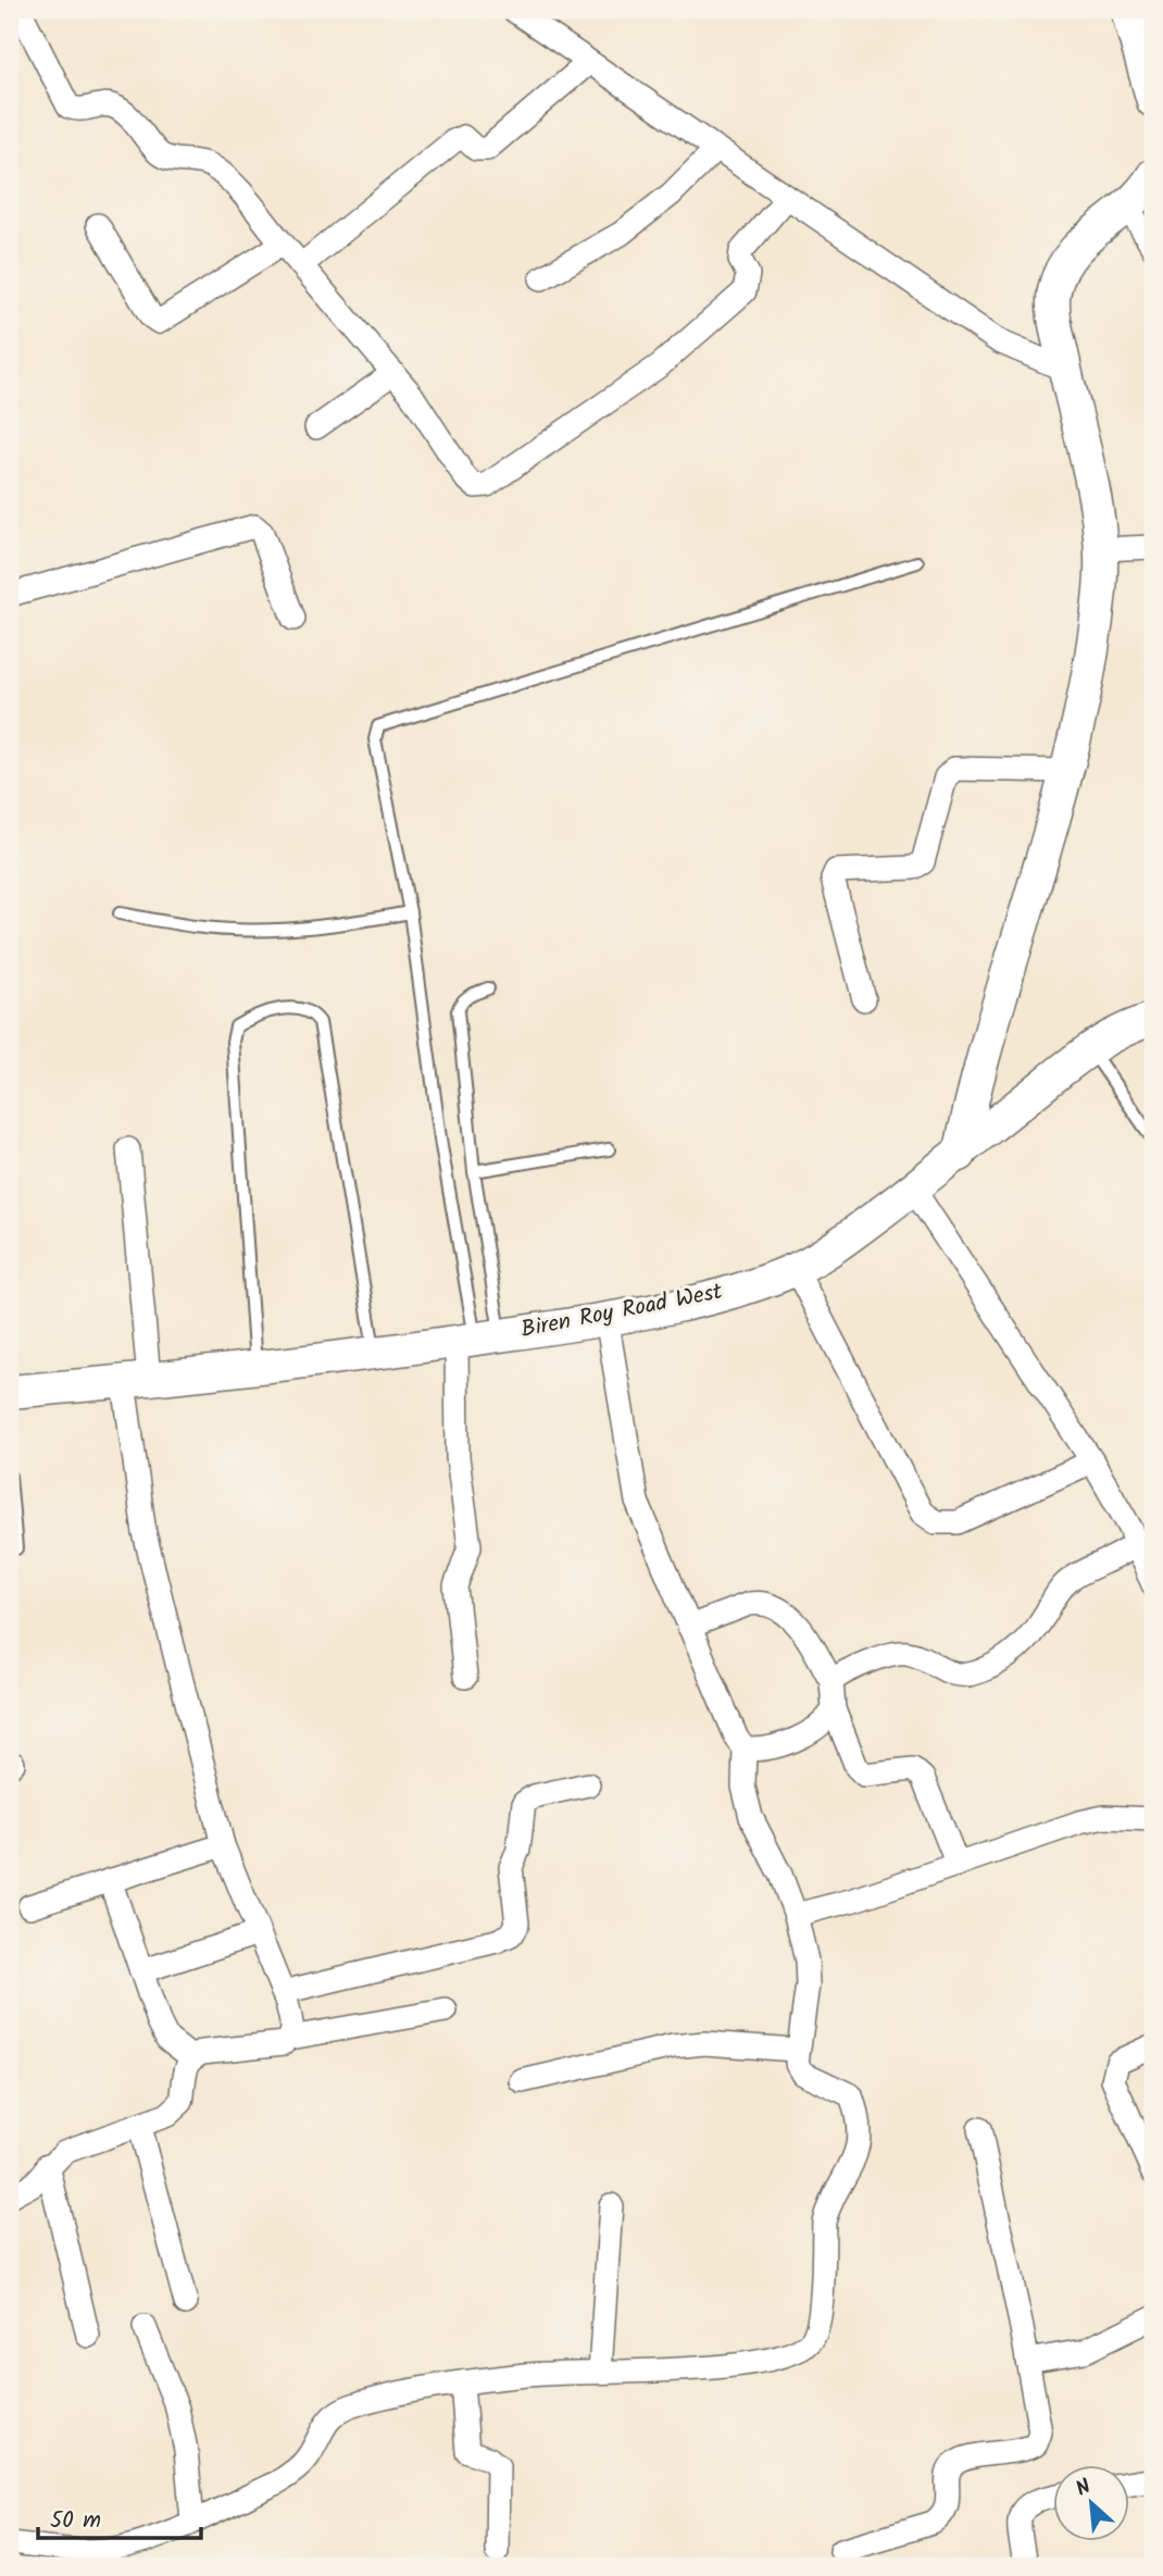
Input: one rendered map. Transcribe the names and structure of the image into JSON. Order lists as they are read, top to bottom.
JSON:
{
  "streets": {
    "main road": ["Biren Roy Road West"]
  },
  "scale_bar": "50 m",
  "north": "top left"
}
